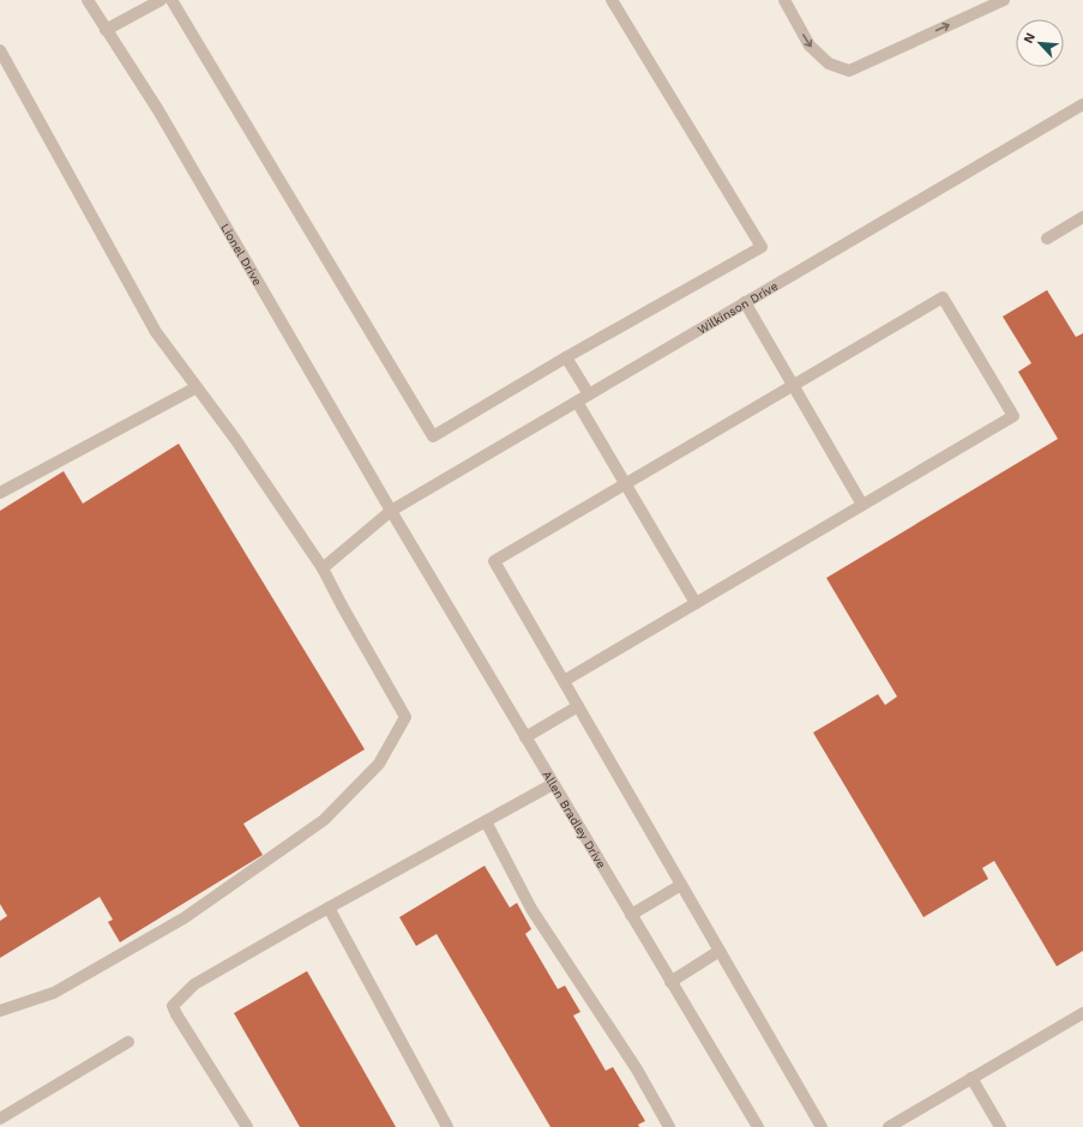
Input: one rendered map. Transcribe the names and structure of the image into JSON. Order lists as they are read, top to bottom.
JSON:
{
  "streets": {
    "street": ["Lionel Drive", "Wilkinson Drive", "Allen Bradley Drive"]
  },
  "crossings": [
    ["Lionel Drive", "Wilkinson Drive"],
    ["Lionel Drive", "Allen Bradley Drive"],
    ["Wilkinson Drive", "Allen Bradley Drive"]
  ],
  "north": "top left"
}
